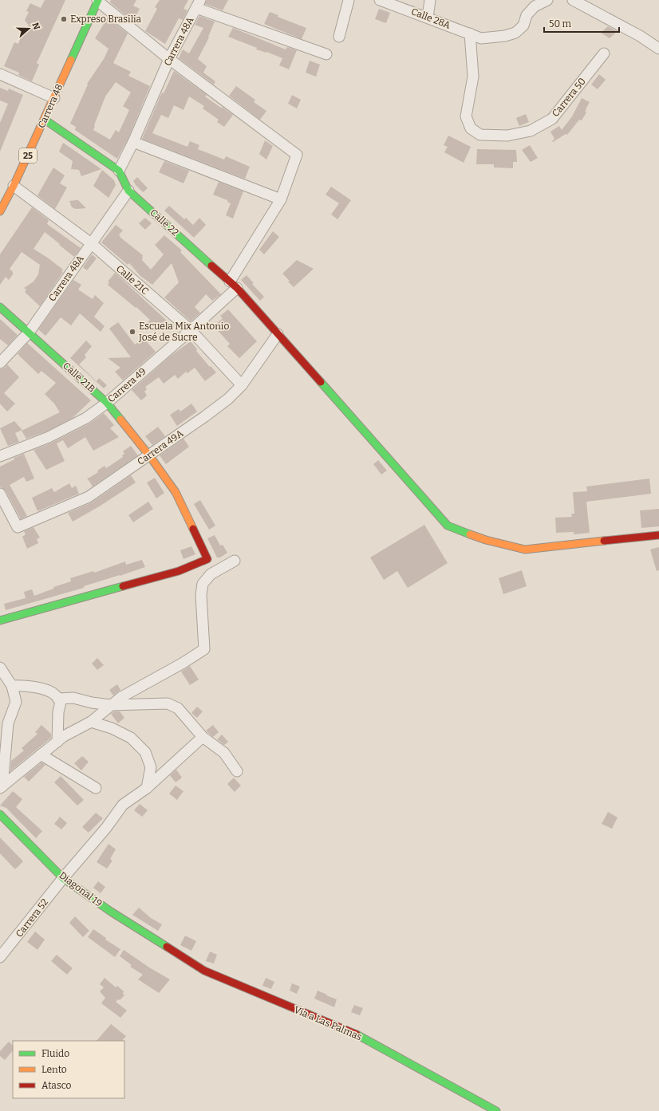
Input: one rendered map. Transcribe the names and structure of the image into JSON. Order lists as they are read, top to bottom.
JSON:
{
  "streets": {
    "main road": [
      "Carrera 48",
      "25",
      "Calle 22",
      "Calle 21B",
      "Diagonal 19",
      "Via a Las Palmas"
    ],
    "street": [
      "Calle 28A",
      "Carrera 48A",
      "Carrera 50",
      "Calle 21C",
      "Carrera 49",
      "Carrera 49A",
      "Carrera 52"
    ]
  },
  "crossings": [
    ["Calle 28A", "Carrera 50"],
    ["Carrera 48A", "Calle 22"],
    ["Carrera 48A", "Calle 21C"],
    ["Carrera 48A", "Calle 21B"],
    ["Carrera 48A", "Carrera 49"],
    ["Carrera 48", "Calle 22"],
    ["Carrera 48", "Calle 21C"],
    ["Calle 22", "Carrera 49"],
    ["Calle 22", "Carrera 49A"],
    ["Calle 21C", "Carrera 49"],
    ["Calle 21C", "Carrera 49A"],
    ["Calle 21B", "Carrera 49"],
    ["Calle 21B", "Carrera 49A"],
    ["Diagonal 19", "Carrera 52"],
    ["Diagonal 19", "Via a Las Palmas"]
  ],
  "places": ["Expreso Brasilia", "Escuela Mix Antonio José de Sucre"],
  "legend": ["Fluido", "Lento", "Atasco"],
  "scale_bar": "50 m",
  "north": "right"
}
